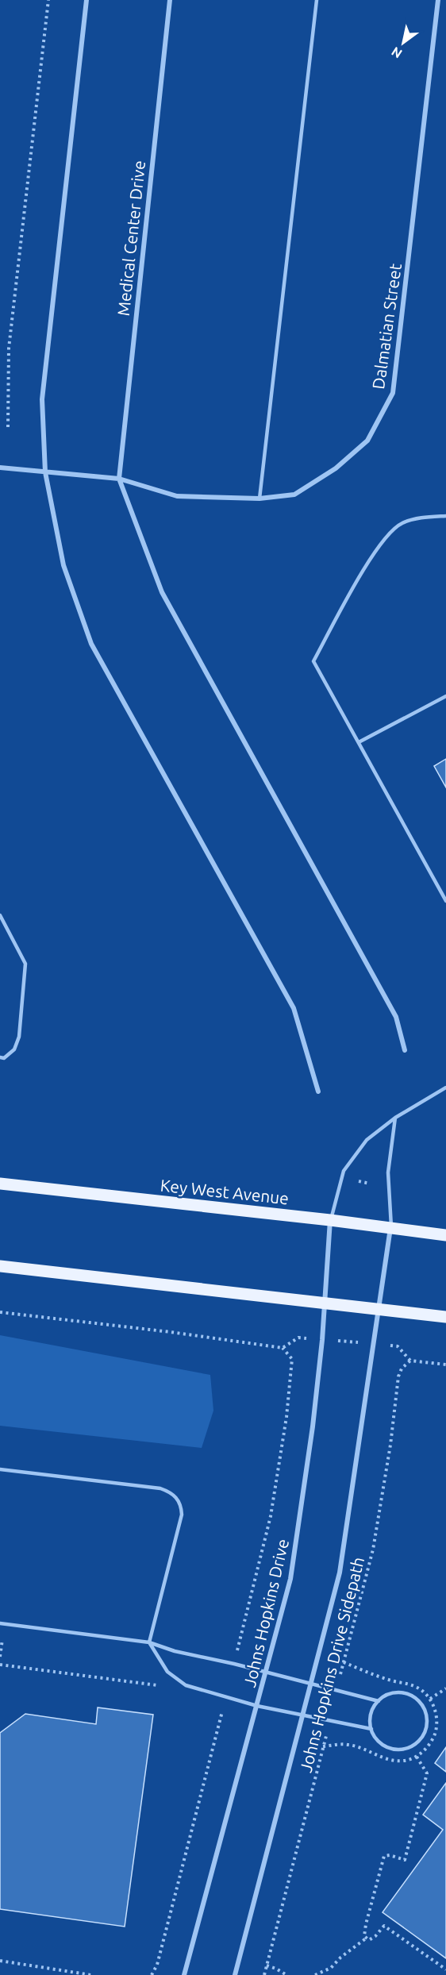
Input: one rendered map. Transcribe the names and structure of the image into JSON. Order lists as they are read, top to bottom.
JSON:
{
  "streets": {
    "main road": ["Key West Avenue"],
    "street": ["Medical Center Drive", "Dalmatian Street", "Johns Hopkins Drive"],
    "path": ["Johns Hopkins Drive Sidepath"]
  },
  "crossings": [
    ["Medical Center Drive", "Dalmatian Street"],
    ["Key West Avenue", "Johns Hopkins Drive"]
  ],
  "north": "bottom left"
}
